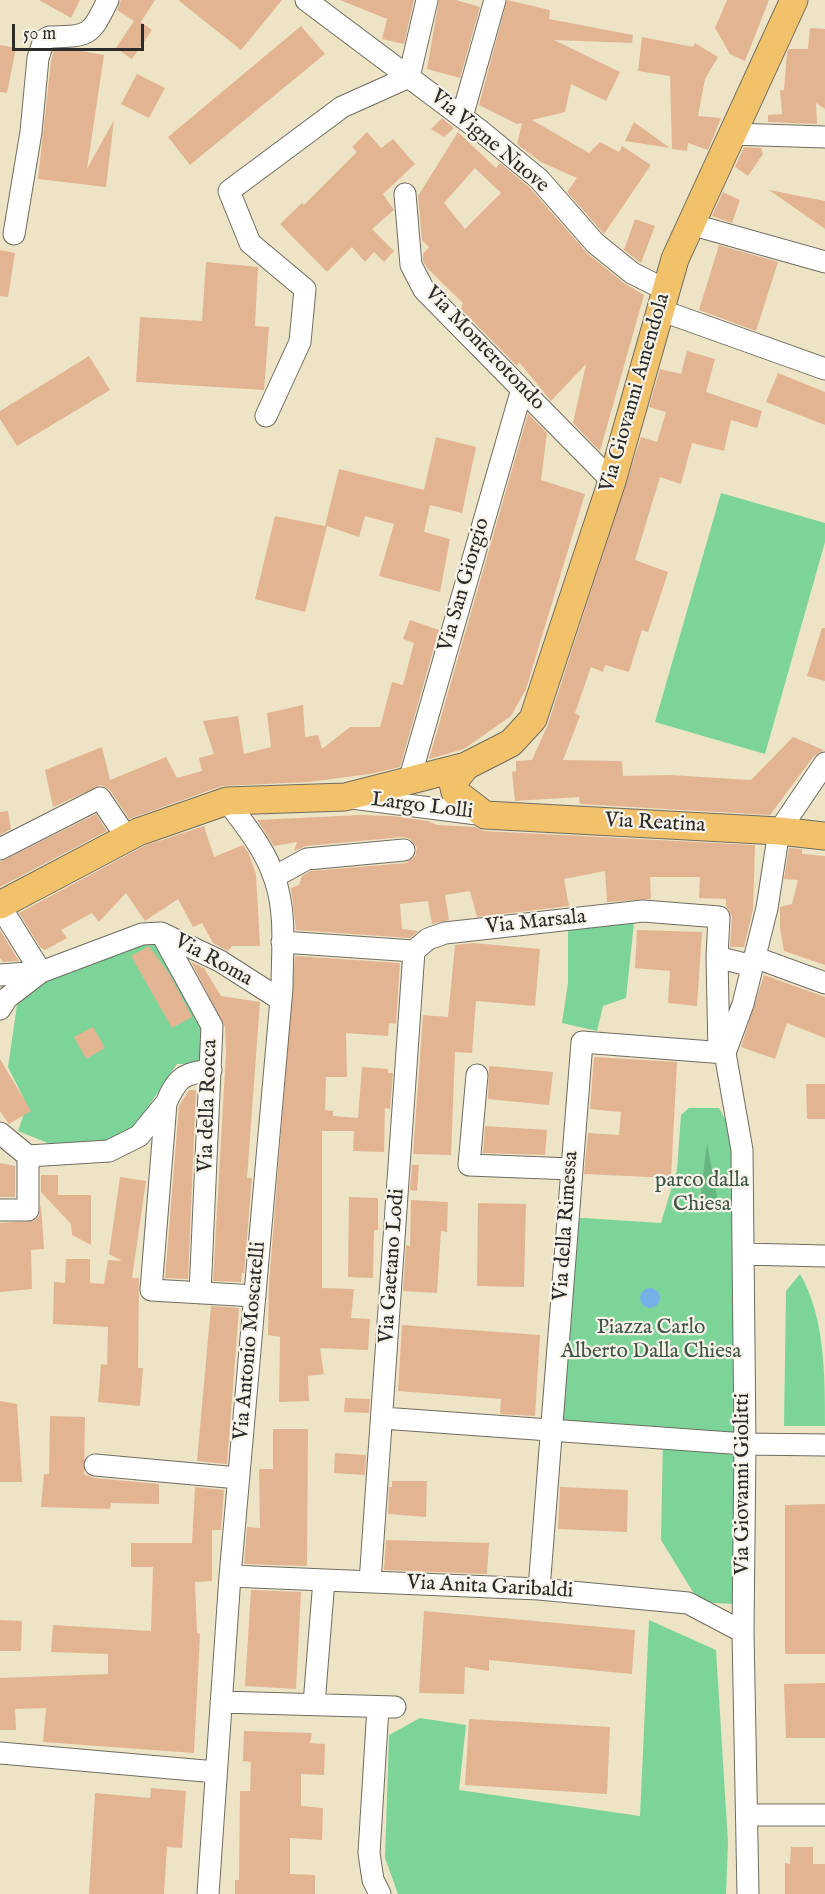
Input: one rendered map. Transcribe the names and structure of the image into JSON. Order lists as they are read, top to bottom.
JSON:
{
  "streets": {
    "main road": ["Via Giovanni Amendola", "Largo Lolli", "Via Reatina"],
    "street": [
      "Via Vigne Nuove",
      "Via Monterotondo",
      "Via San Giorgio",
      "Via Marsala",
      "Via Roma",
      "Via della Rocca",
      "Via della Rimessa",
      "Via Gaetano Lodi",
      "Via Antonio Moscatelli",
      "Via Giovanni Giolitti",
      "Via Anita Garibaldi"
    ]
  },
  "crossings": [
    ["Via Vigne Nuove", "Via Giovanni Amendola"],
    ["Via Monterotondo", "Via Giovanni Amendola"],
    ["Via Monterotondo", "Via San Giorgio"],
    ["Via Giovanni Amendola", "Largo Lolli"],
    ["Via San Giorgio", "Largo Lolli"],
    ["Largo Lolli", "Via Reatina"],
    ["Via Reatina", "Via Giovanni Giolitti"],
    ["Via Marsala", "Via Gaetano Lodi"],
    ["Via Roma", "Via della Rocca"],
    ["Via Roma", "Via Antonio Moscatelli"],
    ["Via della Rimessa", "Via Giovanni Giolitti"],
    ["Via della Rimessa", "Via Anita Garibaldi"],
    ["Via Gaetano Lodi", "Via Anita Garibaldi"],
    ["Via Antonio Moscatelli", "Via Anita Garibaldi"],
    ["Via Giovanni Giolitti", "Via Anita Garibaldi"]
  ],
  "parks": ["parco dalla Chiesa", "Piazza Carlo Alberto Dalla Chiesa"],
  "scale_bar": "50 m"
}
